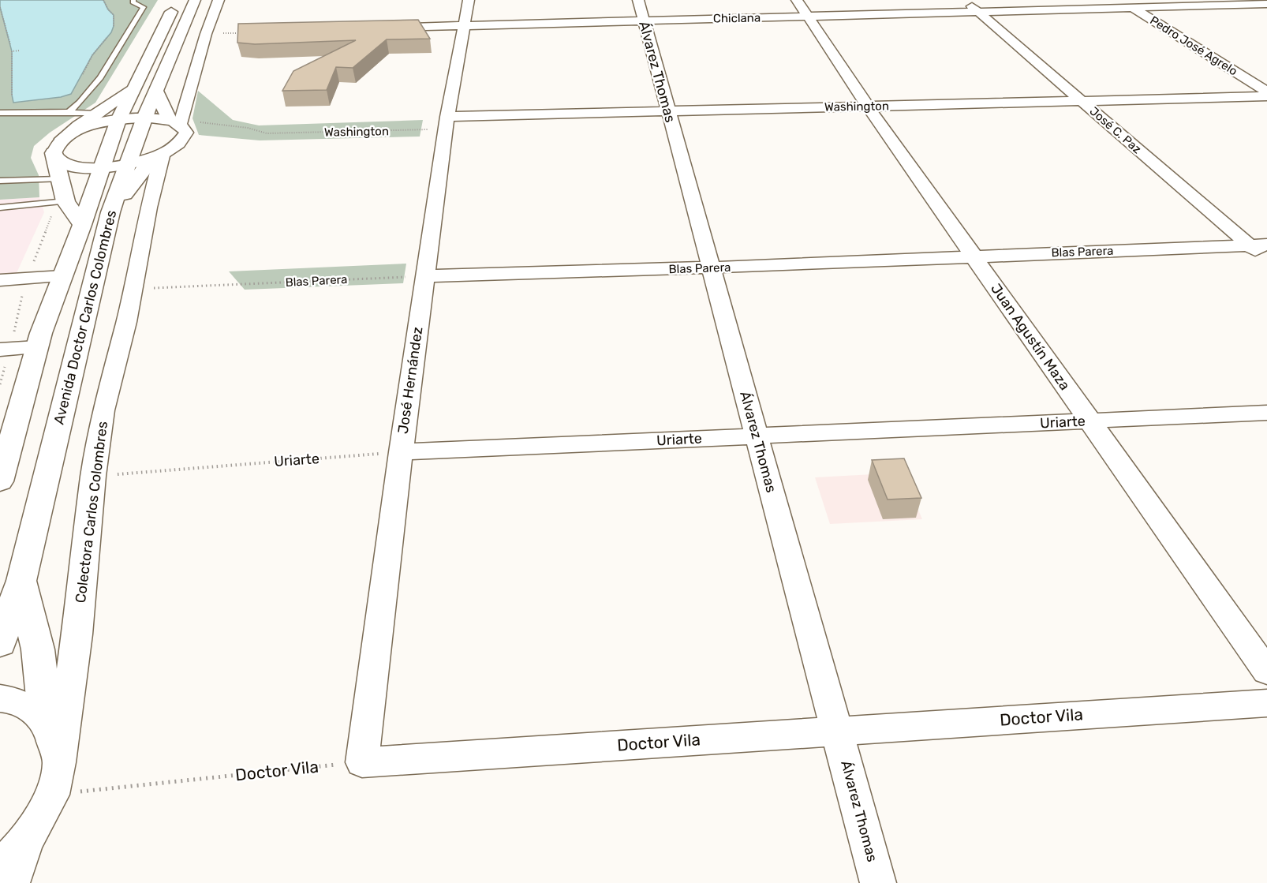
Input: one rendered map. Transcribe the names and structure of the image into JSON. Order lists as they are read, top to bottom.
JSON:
{
  "streets": {
    "main road": ["Avenida Doctor Carlos Colombres"],
    "street": [
      "Chiclana",
      "Pedro José Agrelo",
      "Álvarez Thomas",
      "Washington",
      "José C. Paz",
      "Blas Parera",
      "Juan Agustín Maza",
      "José Hernández",
      "Uriarte",
      "Colectora Carlos Colombres",
      "Doctor Vila"
    ]
  },
  "crossings": [
    ["Chiclana", "Pedro José Agrelo"],
    ["Chiclana", "Álvarez Thomas"],
    ["Chiclana", "José C. Paz"],
    ["Chiclana", "Juan Agustín Maza"],
    ["Chiclana", "José Hernández"],
    ["Álvarez Thomas", "Washington"],
    ["Álvarez Thomas", "Blas Parera"],
    ["Álvarez Thomas", "Uriarte"],
    ["Álvarez Thomas", "Doctor Vila"],
    ["Washington", "José C. Paz"],
    ["Washington", "Juan Agustín Maza"],
    ["Washington", "José Hernández"],
    ["José C. Paz", "Blas Parera"],
    ["Blas Parera", "Juan Agustín Maza"],
    ["Blas Parera", "José Hernández"],
    ["Blas Parera", "Colectora Carlos Colombres"],
    ["Juan Agustín Maza", "Uriarte"],
    ["José Hernández", "Uriarte"],
    ["José Hernández", "Doctor Vila"],
    ["Uriarte", "Colectora Carlos Colombres"],
    ["Colectora Carlos Colombres", "Doctor Vila"]
  ]
}
